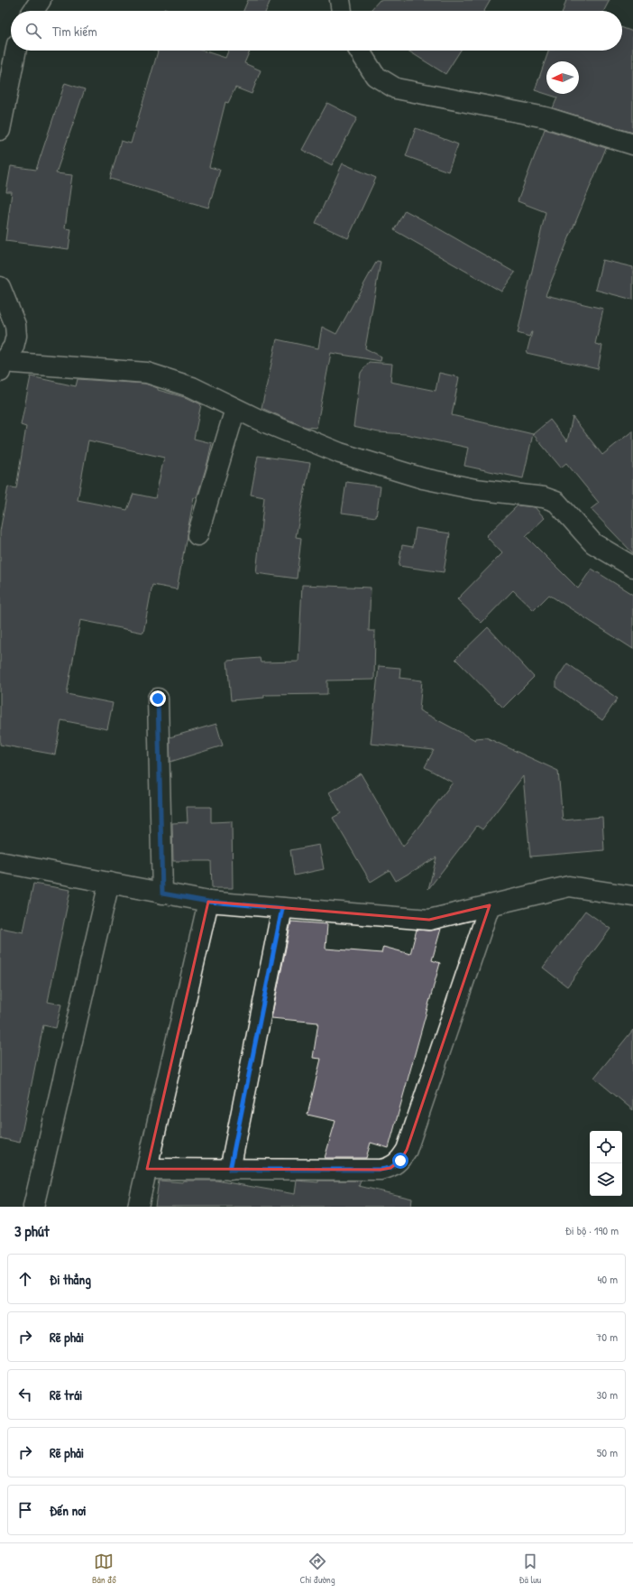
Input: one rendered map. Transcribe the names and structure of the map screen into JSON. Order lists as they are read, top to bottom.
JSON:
{
  "north": "left",
  "page": {
    "search": "Tìm kiếm",
    "heading": ["3 phút", "Đi bộ · 190 m"],
    "list": [
      ["Đi thẳng", "40 m"],
      ["Rẽ phải", "70 m"],
      ["Rẽ trái", "30 m"],
      ["Rẽ phải", "50 m"],
      "Đến nơi"
    ],
    "nav": ["Bản đồ", "Chỉ đường", "Đã lưu"]
  }
}
